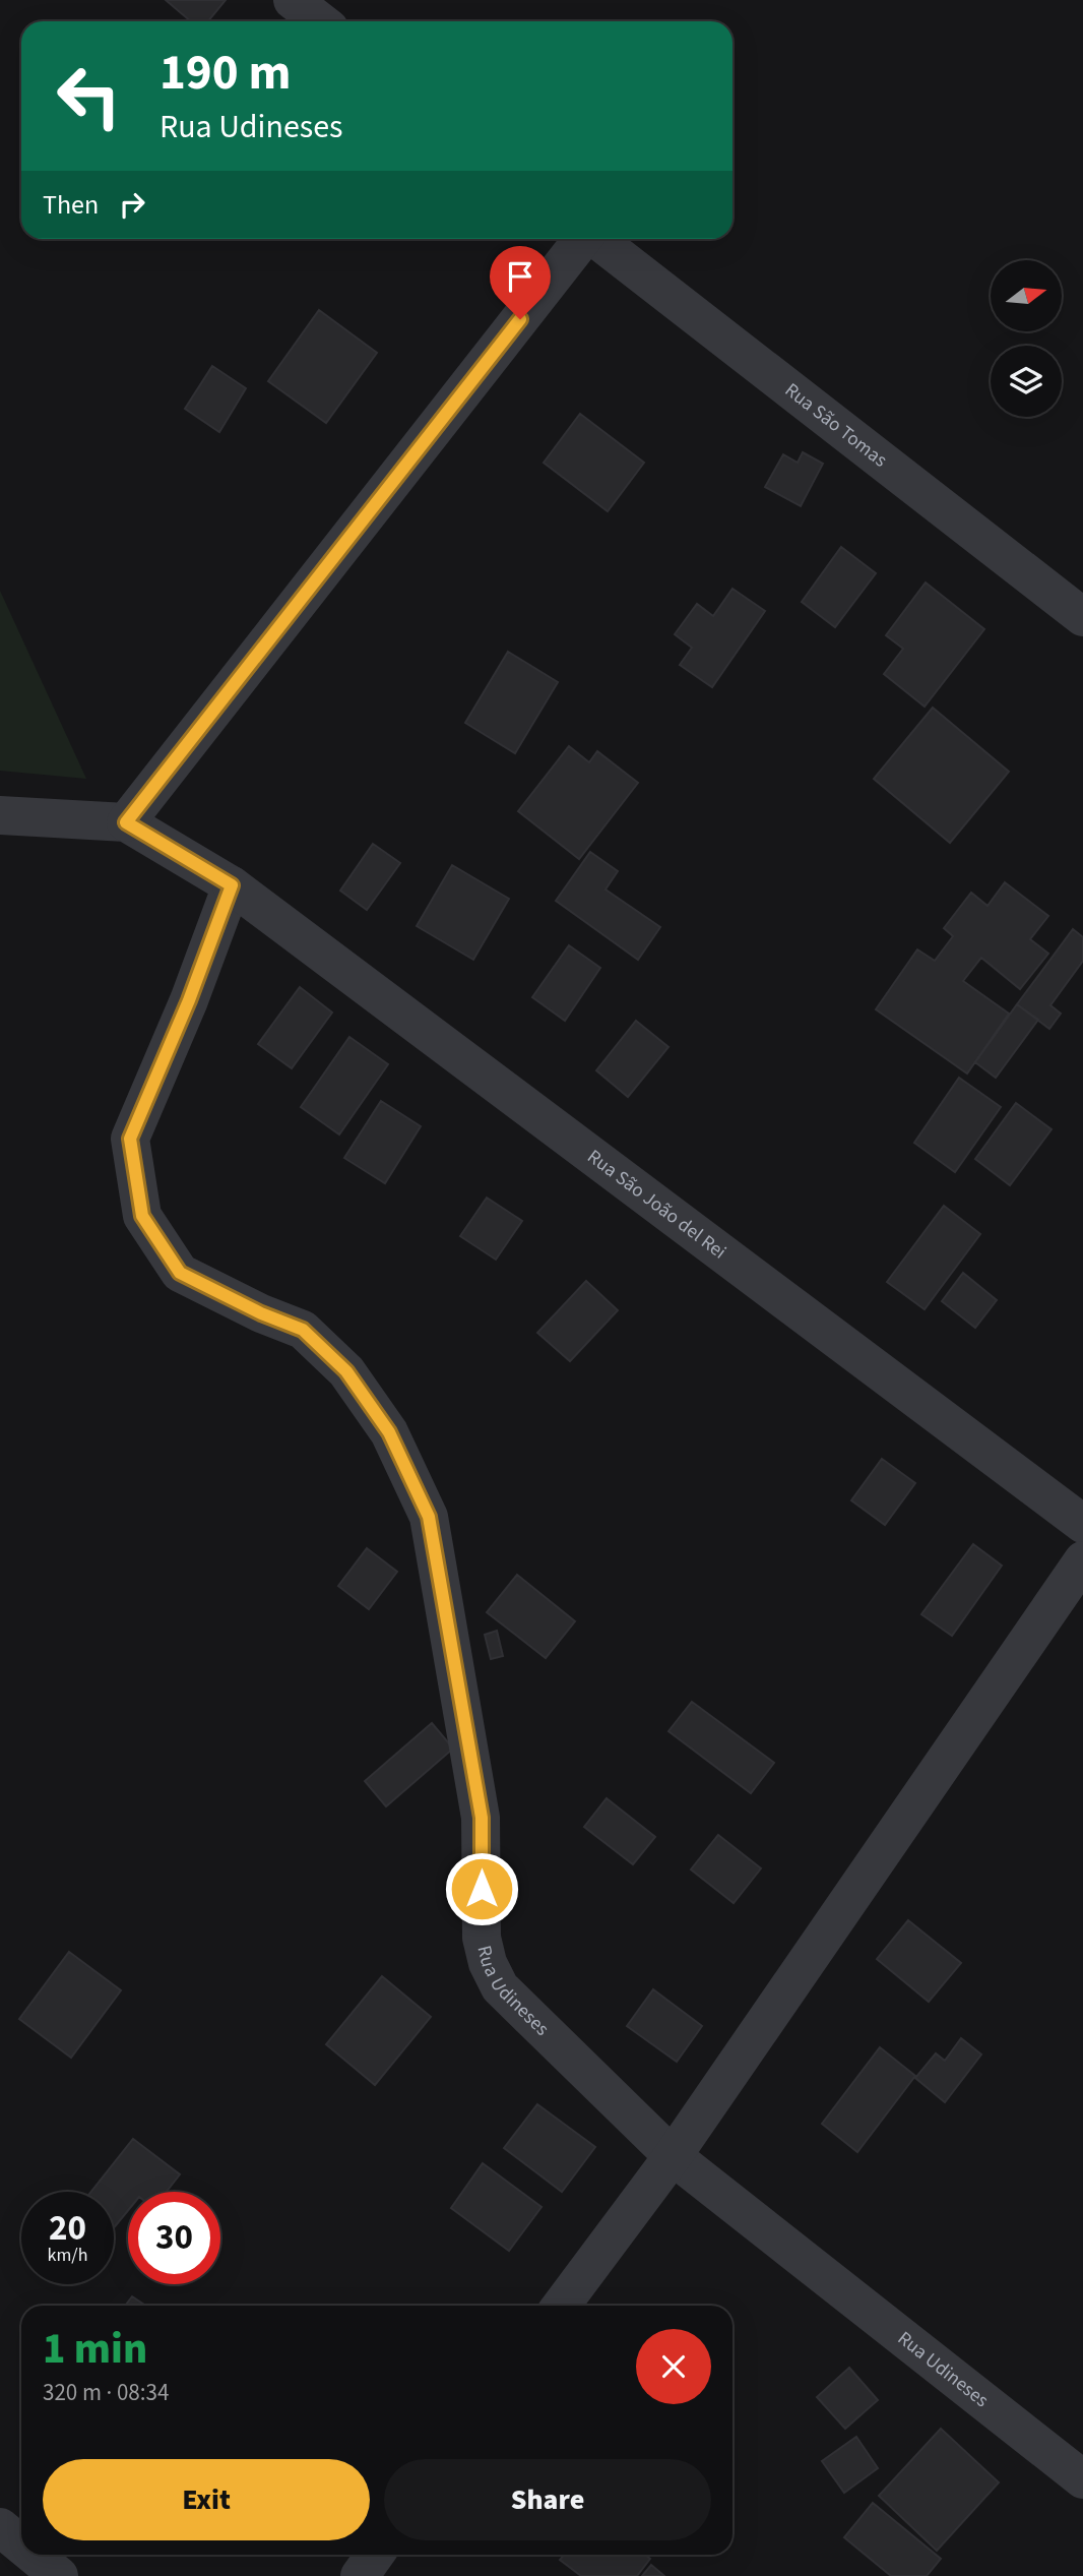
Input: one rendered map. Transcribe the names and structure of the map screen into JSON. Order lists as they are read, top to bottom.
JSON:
{
  "streets": {
    "street": ["Rua São Tomas", "Rua São João del Rei", "Rua Udineses"]
  },
  "crossings": [
    ["Rua São João del Rei", "Rua Udineses"]
  ],
  "north": "right",
  "page": {
    "turn": ["190 m", "Rua Udineses"],
    "then": "Then",
    "speed": "20 km/h",
    "limit": "30",
    "heading": ["1 min", "320 m · 08:34"],
    "buttons": ["Exit", "Share"]
  }
}
